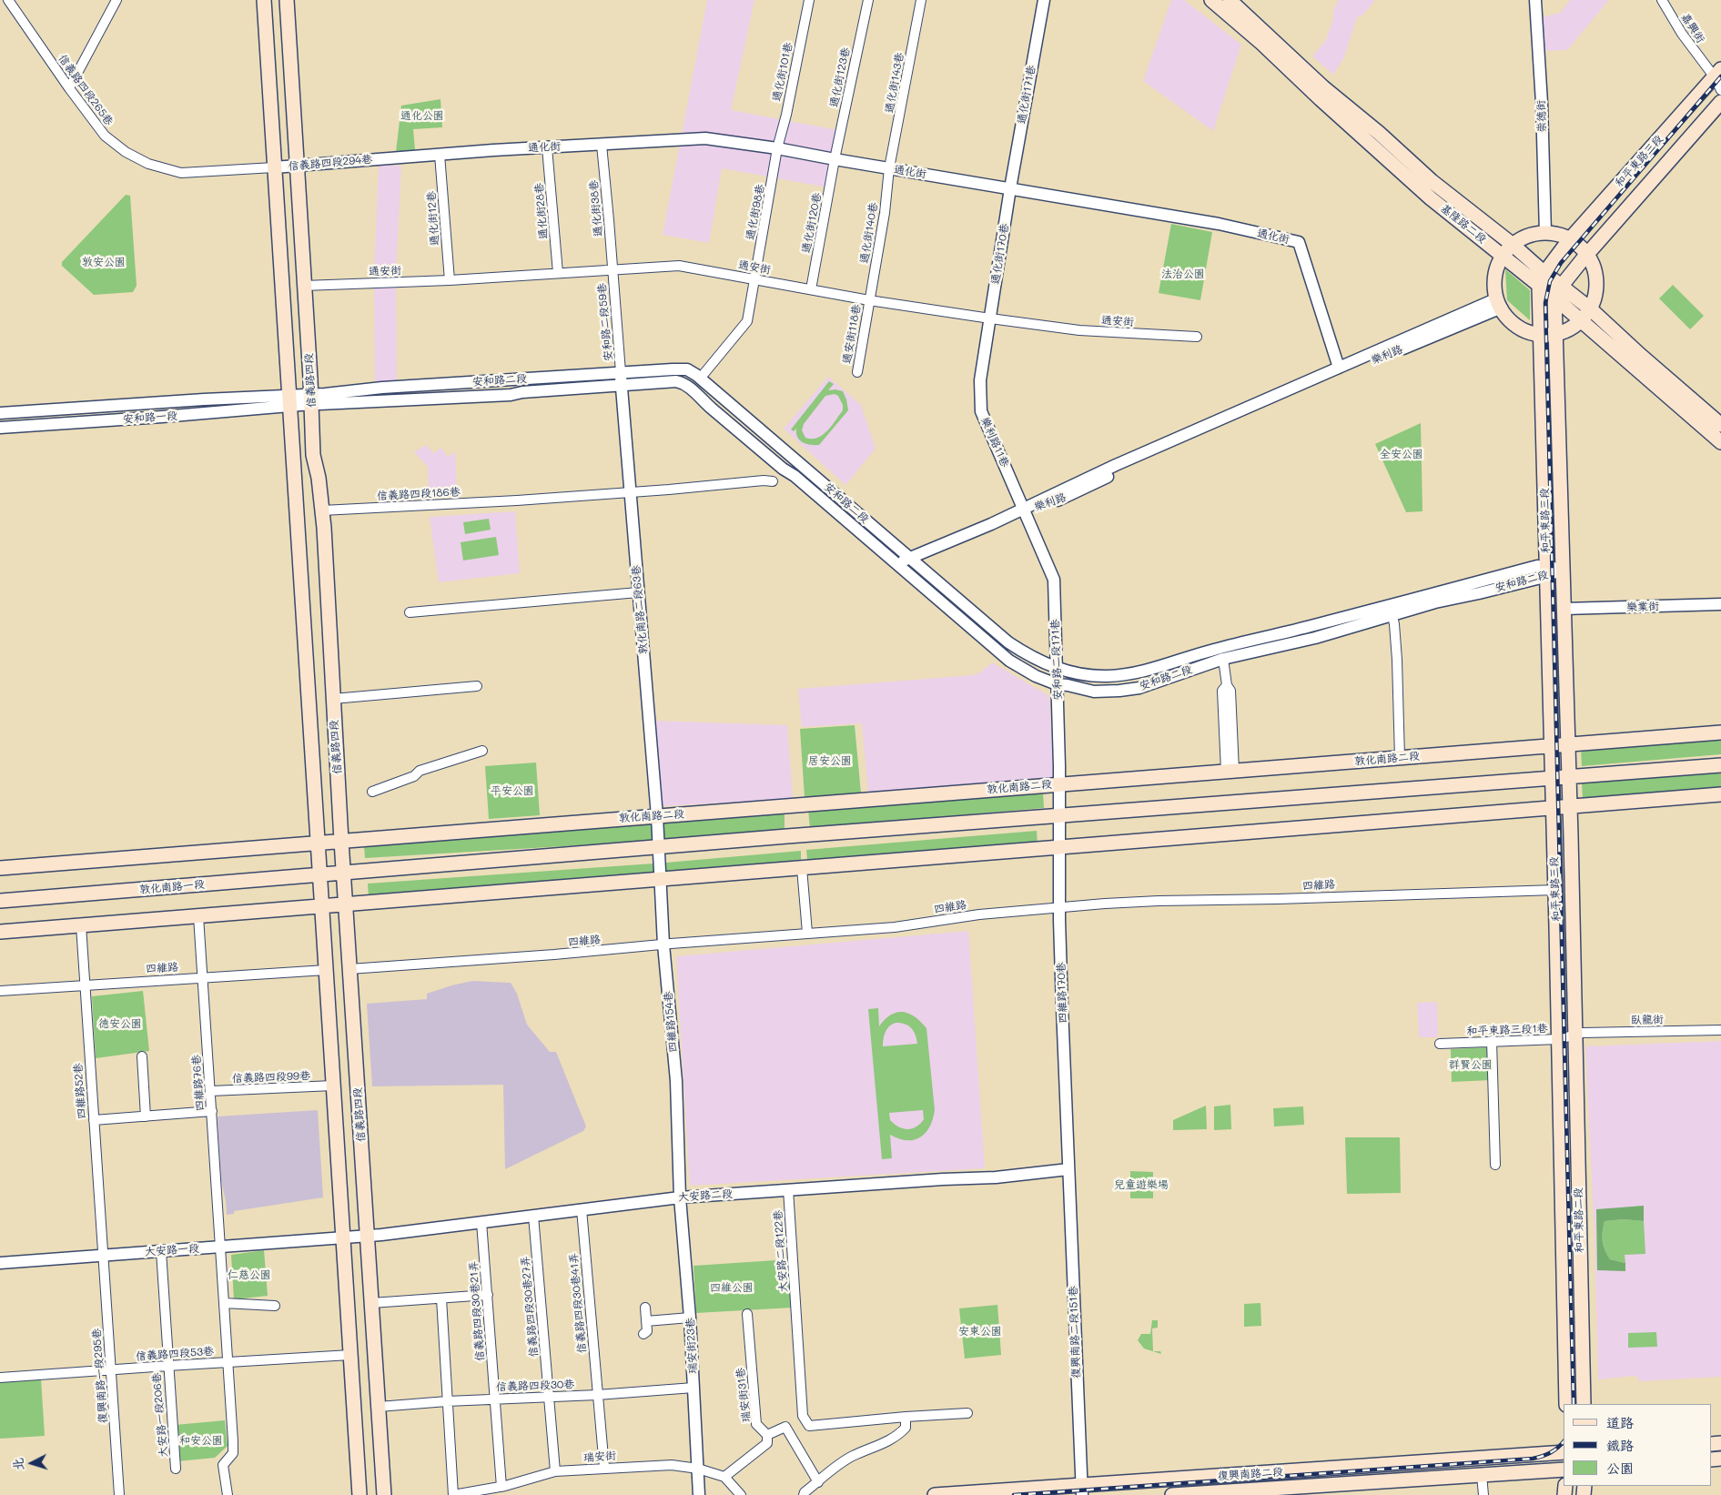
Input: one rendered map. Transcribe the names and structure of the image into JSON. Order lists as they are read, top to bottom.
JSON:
{
  "streets": {
    "main road": [
      "和平東路三段",
      "基隆路二段",
      "信義路四段",
      "敦化南路二段",
      "敦化南路一段",
      "和平東路二段",
      "復興南路二段"
    ],
    "street": [
      "嘉興街",
      "通化街101巷",
      "通化街123巷",
      "通化街143巷",
      "信義路四段265巷",
      "通化街171巷",
      "崇德街",
      "通化街",
      "信義路四段294巷",
      "通化街38巷",
      "通化街28巷",
      "通化街98巷",
      "通化街12巷",
      "通化街120巷",
      "通化街140巷",
      "通化街170巷",
      "通安街",
      "安和路二段59巷",
      "通安街118巷",
      "樂利路",
      "安和路二段",
      "安和路一段",
      "樂利路11巷",
      "信義路四段186巷",
      "樂業街",
      "敦化南路二段63巷",
      "安和路二段171巷",
      "四維路",
      "四維路170巷",
      "臥龍街",
      "四維路154巷",
      "和平東路三段1巷",
      "信義路四段99巷",
      "四維路76巷",
      "四維路52巷",
      "大安路二段",
      "大安路一段",
      "大安路二段122巷",
      "信義路四段30巷41弄",
      "信義路四段30巷27弄",
      "信義路四段30巷21弄",
      "復興南路二段151巷",
      "瑞安街23巷",
      "信義路四段53巷",
      "復興南路一段295巷",
      "信義路四段30巷",
      "瑞安街31巷",
      "大安路一段206巷",
      "瑞安街"
    ]
  },
  "crossings": [
    ["嘉興街", "和平東路三段"],
    ["通化街101巷", "通化街"],
    ["通化街101巷", "通化街98巷"],
    ["通化街123巷", "通化街"],
    ["通化街123巷", "通化街120巷"],
    ["通化街143巷", "通化街"],
    ["通化街143巷", "通化街140巷"],
    ["信義路四段265巷", "信義路四段294巷"],
    ["信義路四段265巷", "信義路四段"],
    ["通化街171巷", "通化街"],
    ["通化街171巷", "通化街170巷"],
    ["通化街", "信義路四段294巷"],
    ["通化街", "通化街38巷"],
    ["通化街", "通化街28巷"],
    ["通化街", "通化街98巷"],
    ["通化街", "通化街12巷"],
    ["通化街", "通化街120巷"],
    ["通化街", "通化街140巷"],
    ["通化街", "通化街170巷"],
    ["通化街", "樂利路"],
    ["和平東路三段", "基隆路二段"],
    ["和平東路三段", "安和路二段"],
    ["和平東路三段", "樂業街"],
    ["和平東路三段", "敦化南路二段"],
    ["和平東路三段", "四維路"],
    ["和平東路三段", "臥龍街"],
    ["和平東路三段", "和平東路三段1巷"],
    ["和平東路三段", "和平東路二段"],
    ["信義路四段294巷", "信義路四段"],
    ["通化街38巷", "通安街"],
    ["通化街38巷", "安和路二段59巷"],
    ["通化街28巷", "通安街"],
    ["通化街98巷", "通安街"],
    ["通化街98巷", "安和路二段"],
    ["通化街12巷", "通安街"],
    ["通化街120巷", "通安街"],
    ["通化街140巷", "通安街"],
    ["通化街140巷", "通安街118巷"],
    ["通化街170巷", "通安街"],
    ["通化街170巷", "樂利路11巷"],
    ["通安街", "安和路二段59巷"],
    ["通安街", "通安街118巷"],
    ["通安街", "信義路四段"],
    ["通安街", "樂利路11巷"],
    ["安和路二段59巷", "安和路二段"],
    ["安和路二段59巷", "敦化南路二段63巷"],
    ["樂利路", "樂利路11巷"],
    ["樂利路", "安和路二段171巷"],
    ["信義路四段", "安和路二段"],
    ["信義路四段", "安和路一段"],
    ["信義路四段", "信義路四段186巷"],
    ["信義路四段", "敦化南路二段"],
    ["信義路四段", "四維路"],
    ["信義路四段", "敦化南路一段"],
    ["信義路四段", "信義路四段99巷"],
    ["信義路四段", "大安路二段"],
    ["信義路四段", "大安路一段"],
    ["信義路四段", "信義路四段53巷"],
    ["信義路四段", "信義路四段30巷"],
    ["安和路二段", "安和路一段"],
    ["安和路二段", "敦化南路二段63巷"],
    ["安和路二段", "安和路二段171巷"],
    ["樂利路11巷", "安和路二段171巷"],
    ["信義路四段186巷", "敦化南路二段63巷"],
    ["敦化南路二段63巷", "敦化南路二段"],
    ["敦化南路二段63巷", "四維路154巷"],
    ["安和路二段171巷", "敦化南路二段"],
    ["安和路二段171巷", "四維路170巷"],
    ["四維路", "四維路170巷"],
    ["四維路", "四維路154巷"],
    ["四維路", "四維路76巷"],
    ["四維路", "四維路52巷"],
    ["四維路170巷", "大安路二段"],
    ["四維路170巷", "復興南路二段151巷"],
    ["臥龍街", "和平東路三段1巷"],
    ["臥龍街", "和平東路二段"],
    ["四維路154巷", "大安路二段"],
    ["四維路154巷", "瑞安街23巷"],
    ["和平東路三段1巷", "和平東路二段"],
    ["信義路四段99巷", "四維路76巷"],
    ["四維路76巷", "大安路一段"],
    ["四維路76巷", "信義路四段53巷"],
    ["四維路52巷", "大安路一段"],
    ["四維路52巷", "復興南路一段295巷"],
    ["大安路二段", "大安路一段"],
    ["大安路二段", "大安路二段122巷"],
    ["大安路二段", "信義路四段30巷41弄"],
    ["大安路二段", "信義路四段30巷27弄"],
    ["大安路二段", "信義路四段30巷21弄"],
    ["大安路二段", "復興南路二段151巷"],
    ["大安路二段", "瑞安街23巷"],
    ["大安路一段", "復興南路一段295巷"],
    ["大安路一段", "大安路一段206巷"],
    ["信義路四段30巷41弄", "信義路四段30巷"],
    ["信義路四段30巷41弄", "瑞安街"],
    ["信義路四段30巷27弄", "信義路四段30巷"],
    ["信義路四段30巷27弄", "瑞安街"],
    ["信義路四段30巷21弄", "信義路四段30巷"],
    ["信義路四段30巷21弄", "瑞安街"],
    ["復興南路二段151巷", "復興南路二段"],
    ["瑞安街23巷", "信義路四段30巷"],
    ["瑞安街23巷", "瑞安街"],
    ["信義路四段53巷", "復興南路一段295巷"],
    ["信義路四段53巷", "大安路一段206巷"]
  ],
  "parks": [
    "通化公園",
    "敦安公園",
    "法治公園",
    "全安公園",
    "居安公園",
    "平安公園",
    "德安公園",
    "群賢公園",
    "兒童遊樂場",
    "仁慈公園",
    "四維公園",
    "安東公園",
    "和安公園"
  ],
  "legend": ["道路", "鐵路", "公園"],
  "north": "left"
}
